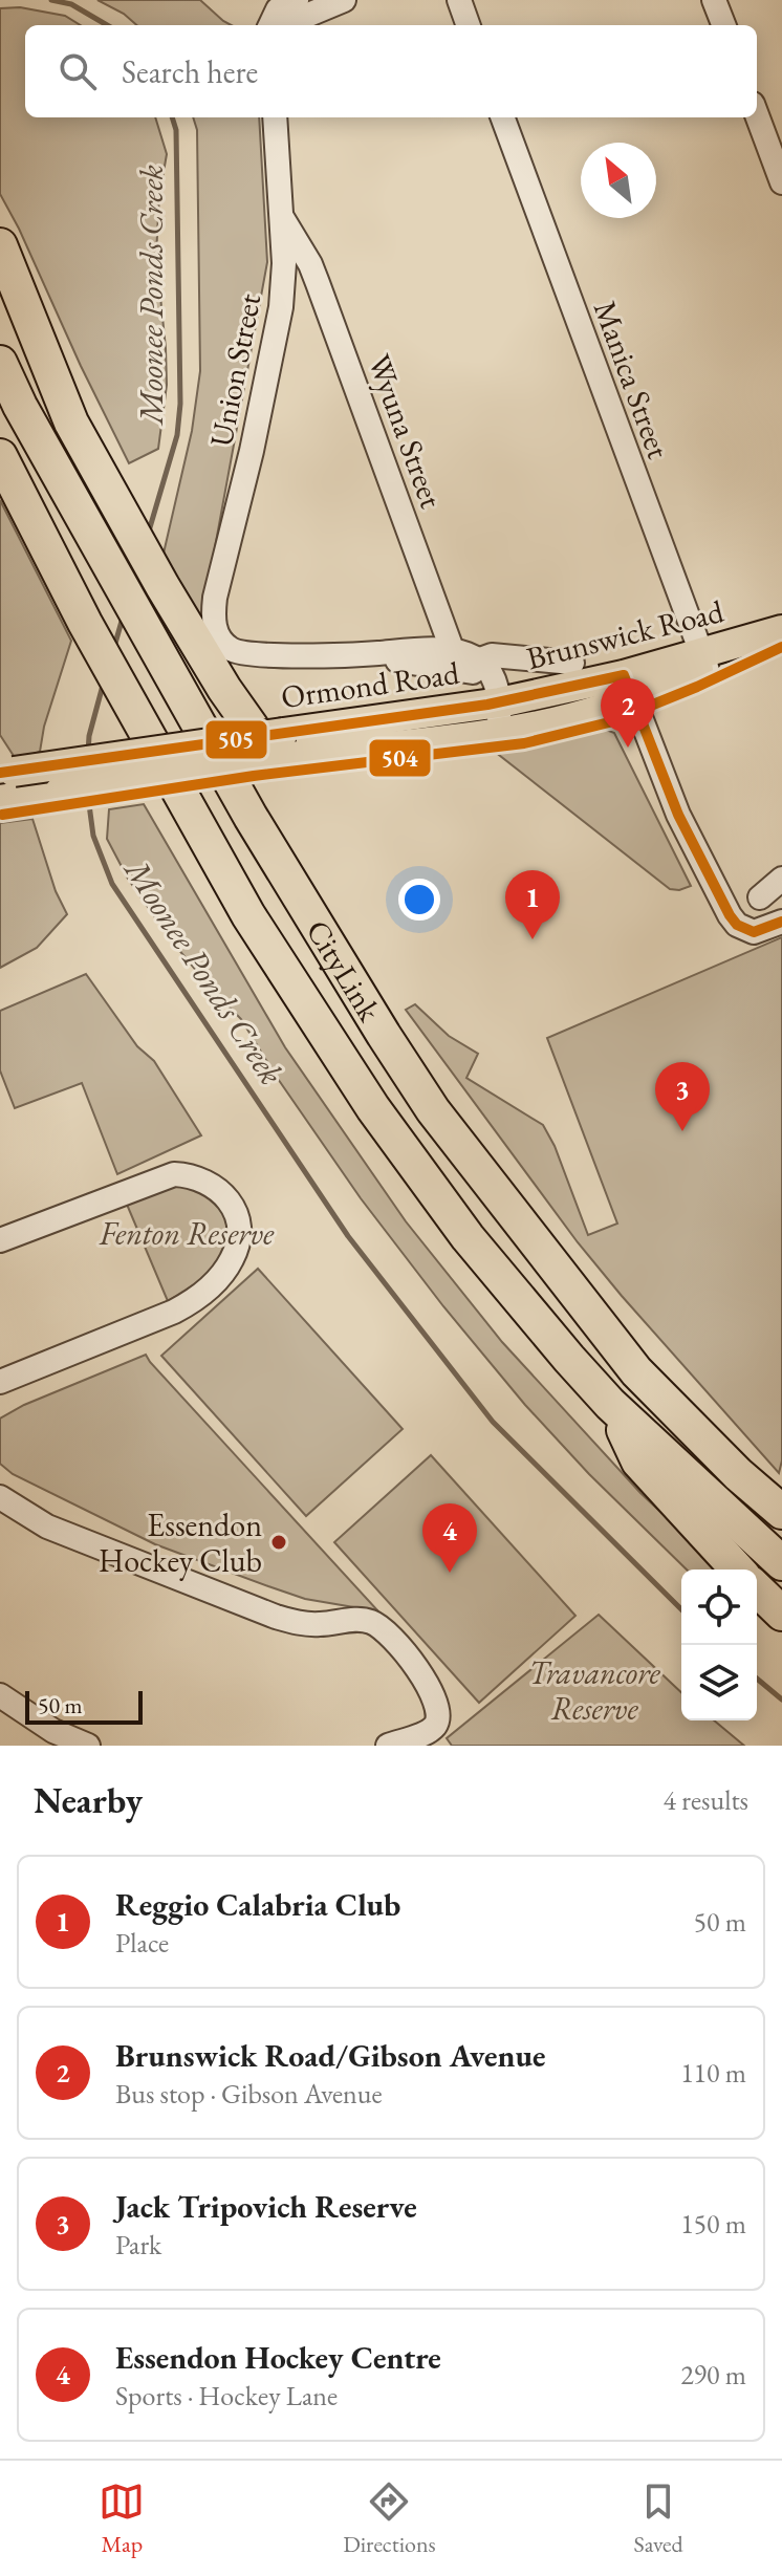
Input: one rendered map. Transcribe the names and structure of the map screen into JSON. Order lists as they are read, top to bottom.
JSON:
{
  "streets": {
    "highway": ["CityLink"],
    "main road": ["Brunswick Road", "Ormond Road"],
    "street": ["Union Street", "Manica Street", "Wyuna Street"]
  },
  "crossings": [
    ["Union Street", "Wyuna Street"],
    ["Union Street", "Brunswick Road"],
    ["Manica Street", "Brunswick Road"],
    ["Wyuna Street", "Brunswick Road"],
    ["Brunswick Road", "Ormond Road"]
  ],
  "water": ["Moonee Ponds Creek"],
  "parks": ["Fenton Reserve", "Travancore Reserve"],
  "places": ["Essendon Hockey Club"],
  "lines": ["transit line 504", "transit line 505"],
  "scale_bar": "50 m",
  "north": "top left",
  "page": {
    "search": "Search here",
    "pins": [
      "2",
      "1",
      "3",
      "4"
    ],
    "scale": "50 m",
    "heading": ["Nearby", "4 results"],
    "list": [
      {
        "mark": "1",
        "name": "Reggio Calabria Club",
        "note": "Place",
        "value": "50 m"
      },
      {
        "mark": "2",
        "name": "Brunswick Road/Gibson Avenue",
        "note": "Bus stop · Gibson Avenue",
        "value": "110 m"
      },
      {
        "mark": "3",
        "name": "Jack Tripovich Reserve",
        "note": "Park",
        "value": "150 m"
      },
      {
        "mark": "4",
        "name": "Essendon Hockey Centre",
        "note": "Sports · Hockey Lane",
        "value": "290 m"
      }
    ],
    "nav": ["Map", "Directions", "Saved"]
  }
}
